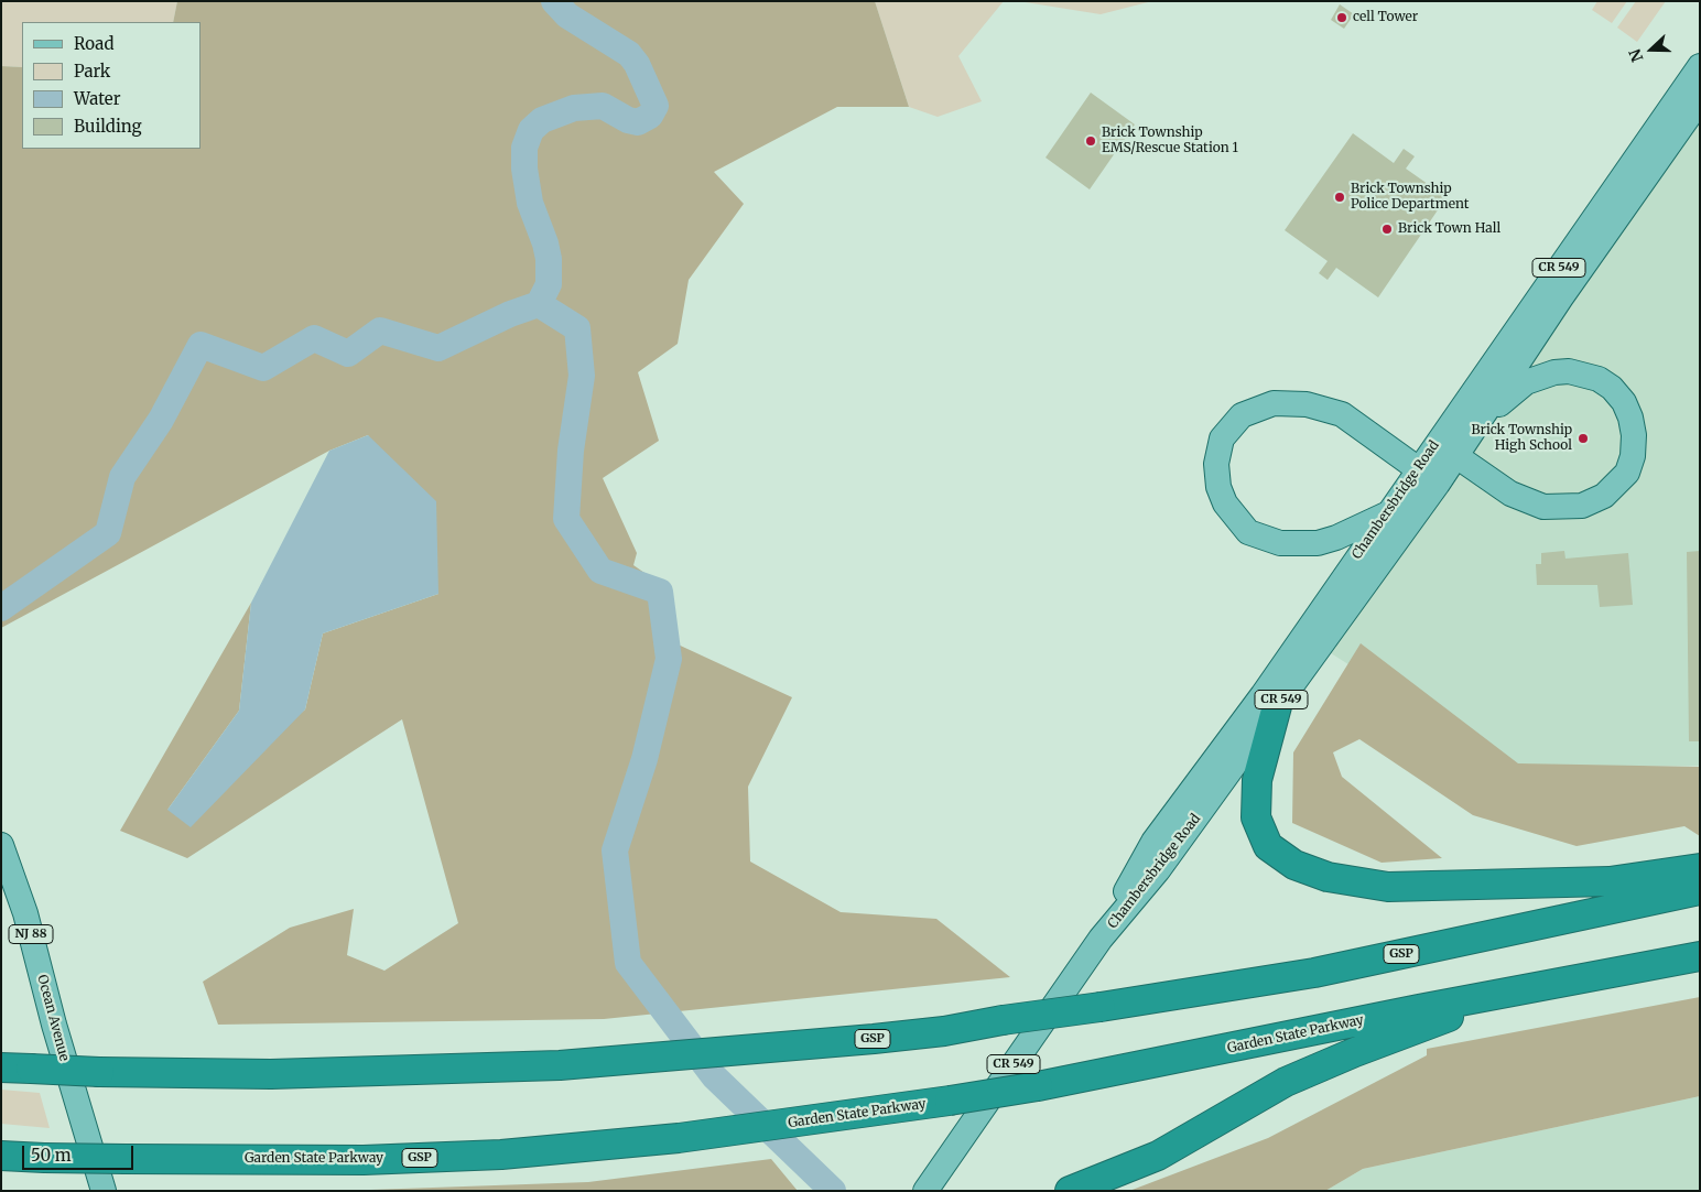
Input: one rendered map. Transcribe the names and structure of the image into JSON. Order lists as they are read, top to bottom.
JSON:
{
  "streets": {
    "highway": ["GSP", "Garden State Parkway"],
    "main road": [
      "CR 549",
      "Chambersbridge Road",
      "NJ 88",
      "Ocean Avenue"
    ]
  },
  "places": [
    "cell Tower",
    "Brick Township EMS/Rescue Station 1",
    "Brick Township Police Department",
    "Brick Town Hall",
    "Brick Township High School"
  ],
  "legend": [
    "Road",
    "Park",
    "Water",
    "Building"
  ],
  "scale_bar": "50 m",
  "north": "left"
}
